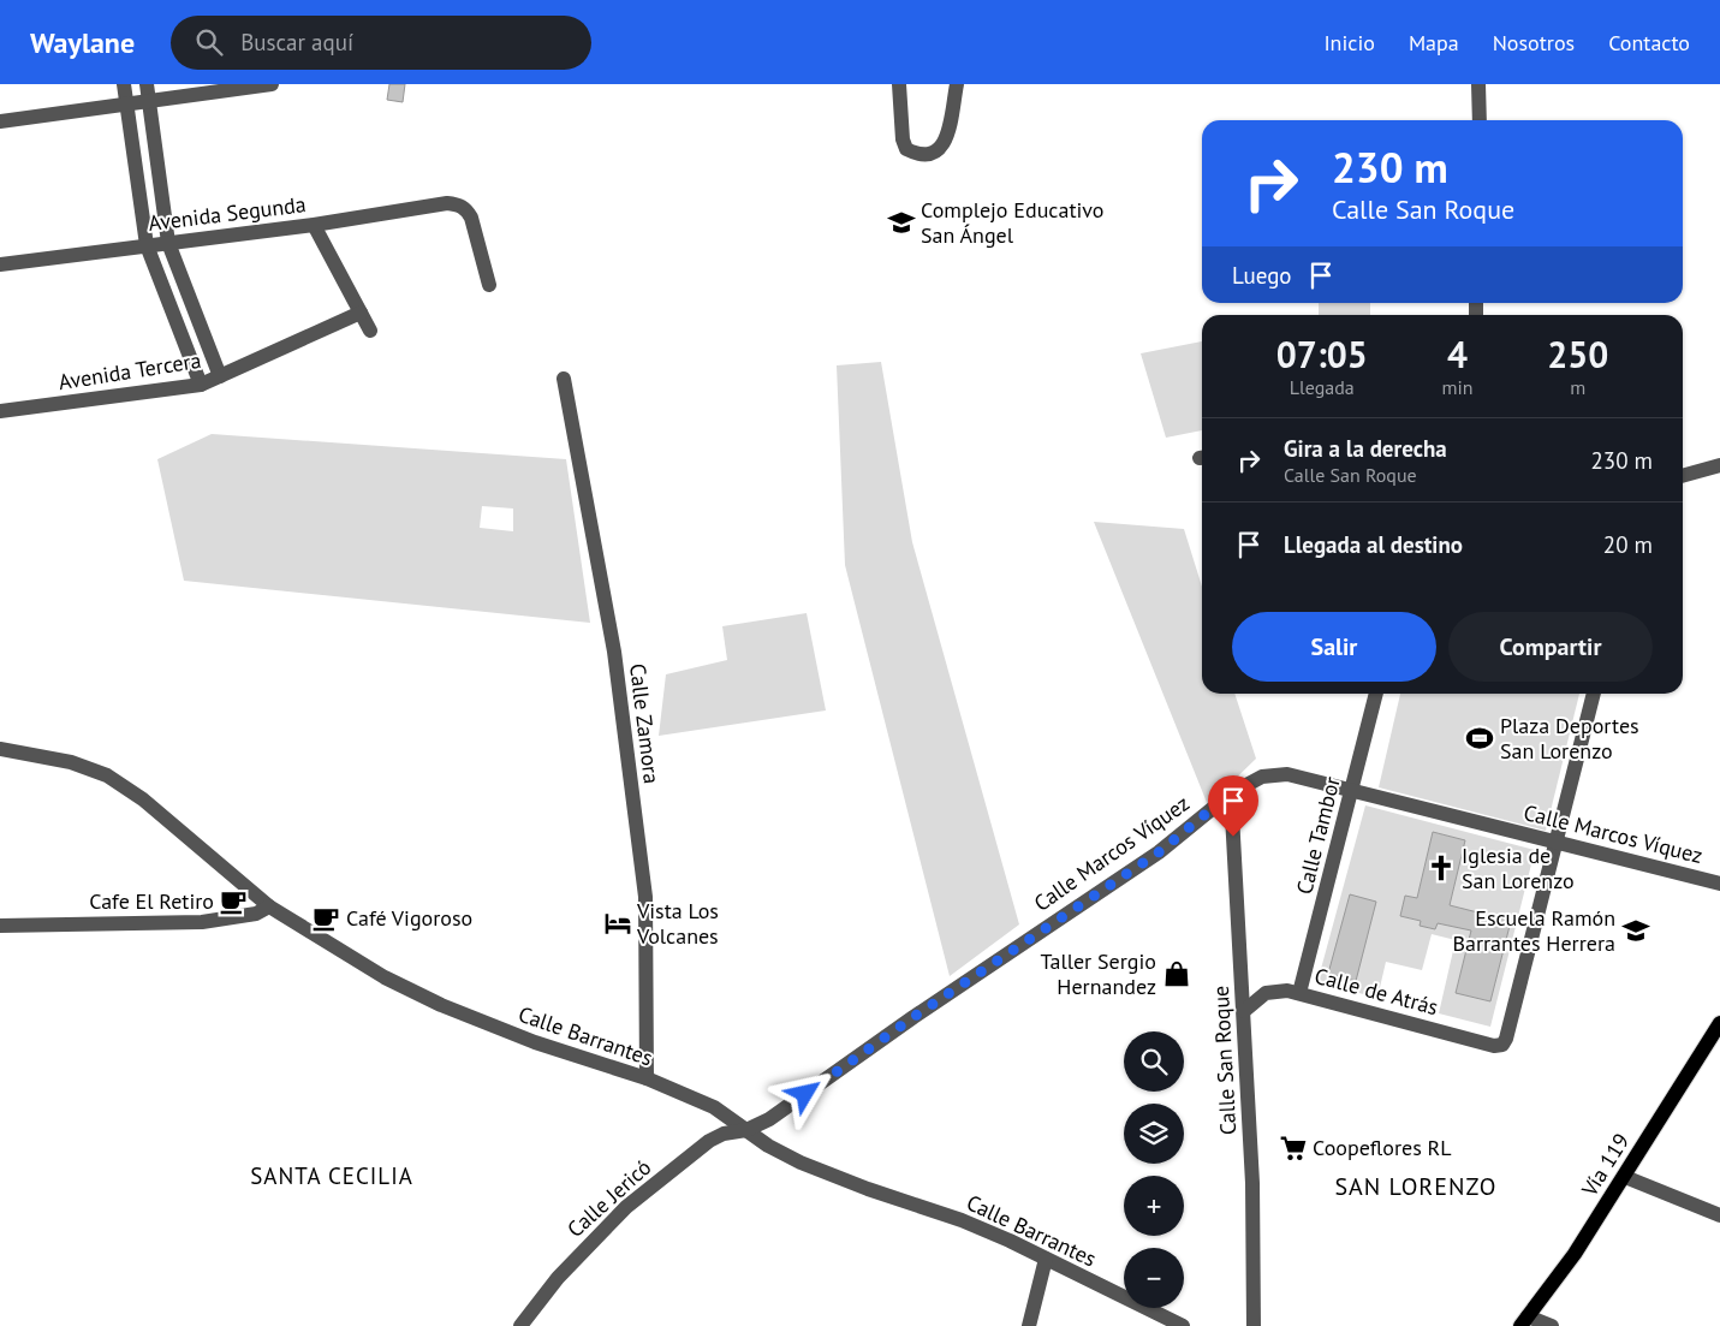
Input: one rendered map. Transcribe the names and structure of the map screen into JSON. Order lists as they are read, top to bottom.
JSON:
{
  "streets": {
    "main road": ["Vía 119"],
    "street": [
      "Avenida Segunda",
      "Avenida Tercera",
      "Calle Zamora",
      "Calle Marcos Víquez",
      "Calle Tambor",
      "Calle de Atrás",
      "Calle Barrantes",
      "Calle San Roque",
      "Calle Jericó"
    ]
  },
  "crossings": [
    ["Calle Zamora", "Calle Barrantes"],
    ["Calle Marcos Víquez", "Calle Tambor"],
    ["Calle Marcos Víquez", "Calle de Atrás"],
    ["Calle Marcos Víquez", "Calle Barrantes"],
    ["Calle Marcos Víquez", "Calle San Roque"],
    ["Calle Marcos Víquez", "Calle Jericó"],
    ["Calle Tambor", "Calle de Atrás"],
    ["Calle de Atrás", "Calle San Roque"],
    ["Calle Barrantes", "Calle Jericó"]
  ],
  "districts": ["SANTA CECILIA", "SAN LORENZO"],
  "places": {
    "school or university": ["Complejo Educativo San Ángel", "Escuela Ramón Barrantes Herrera"],
    "sports": ["Plaza Deportes San Lorenzo"],
    "church": ["Iglesia de San Lorenzo"],
    "cafe": ["Cafe El Retiro", "Café Vigoroso"],
    "hotel": ["Vista Los Volcanes"],
    "shop": ["Taller Sergio Hernandez"],
    "supermarket": ["Coopeflores RL"]
  },
  "page": {
    "header": "Waylane",
    "search": "Buscar aquí",
    "nav": [
      "Inicio",
      "Mapa",
      "Nosotros",
      "Contacto"
    ],
    "turn": ["230 m", "Calle San Roque"],
    "then": "Luego",
    "eta": [
      "07:05",
      "Llegada",
      "4",
      "min",
      "250",
      "m"
    ],
    "list": [
      {
        "name": "Gira a la derecha",
        "note": "Calle San Roque",
        "value": "230 m"
      },
      {
        "name": "Llegada al destino",
        "value": "20 m"
      }
    ],
    "buttons": ["Salir", "Compartir"],
    "map_buttons": ["+", "−"]
  }
}
